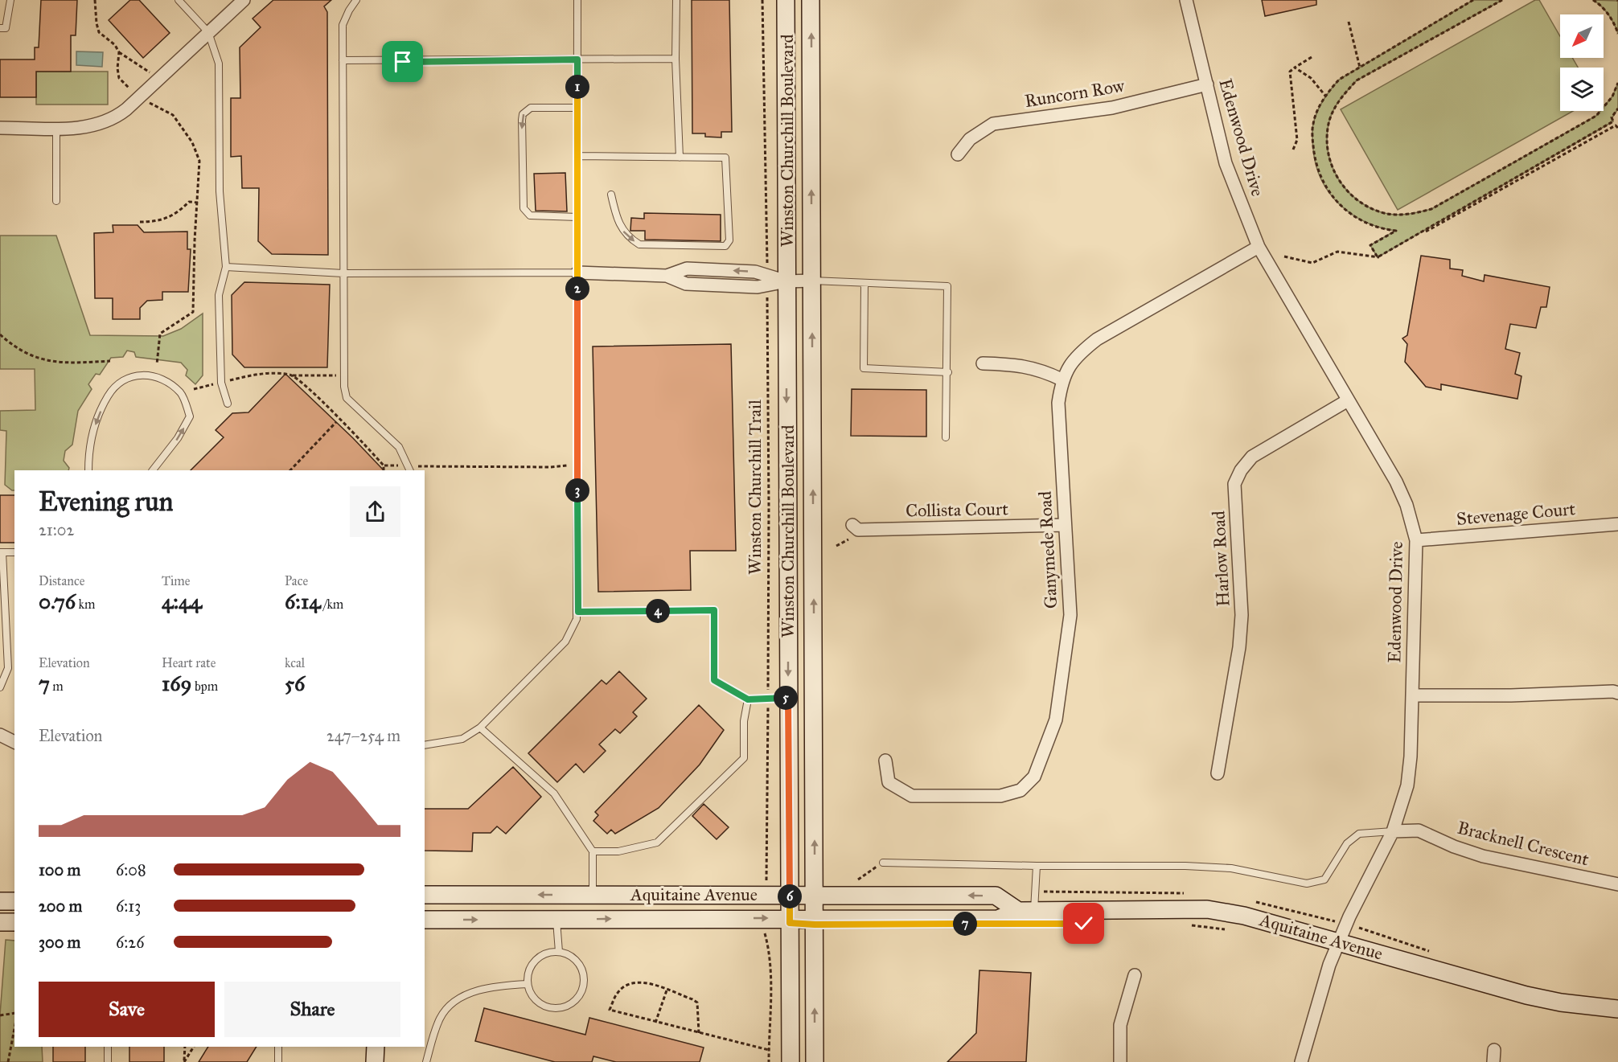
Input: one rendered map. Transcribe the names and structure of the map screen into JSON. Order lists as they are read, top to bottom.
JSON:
{
  "streets": {
    "main road": ["Winston Churchill Boulevard", "Aquitaine Avenue"],
    "street": [
      "Runcorn Row",
      "Edenwood Drive",
      "Collista Court",
      "Stevenage Court",
      "Ganymede Road",
      "Harlow Road",
      "Bracknell Crescent"
    ],
    "path": ["Winston Churchill Trail"]
  },
  "crossings": [
    ["Runcorn Row", "Edenwood Drive"],
    ["Edenwood Drive", "Stevenage Court"],
    ["Edenwood Drive", "Ganymede Road"],
    ["Edenwood Drive", "Harlow Road"],
    ["Edenwood Drive", "Bracknell Crescent"],
    ["Edenwood Drive", "Aquitaine Avenue"],
    ["Winston Churchill Boulevard", "Aquitaine Avenue"],
    ["Collista Court", "Ganymede Road"]
  ],
  "north": "bottom left",
  "page": {
    "pins": [
      "1",
      "2",
      "3",
      "4",
      "5",
      "6",
      "7"
    ],
    "heading": ["Evening run", "21:02"],
    "stats": [
      ["Distance", "0.76 km"],
      ["Time", "4:44"],
      ["Pace", "6:14 /km"],
      ["Elevation", "7 m"],
      ["Heart rate", "169 bpm"],
      ["kcal", "56"]
    ],
    "chart": ["Elevation", "247–254 m"],
    "list": [
      {
        "name": "100 m",
        "note": "6:08"
      },
      {
        "name": "200 m",
        "note": "6:13"
      },
      {
        "name": "300 m",
        "note": "6:26"
      }
    ],
    "buttons": ["Save", "Share"]
  }
}
